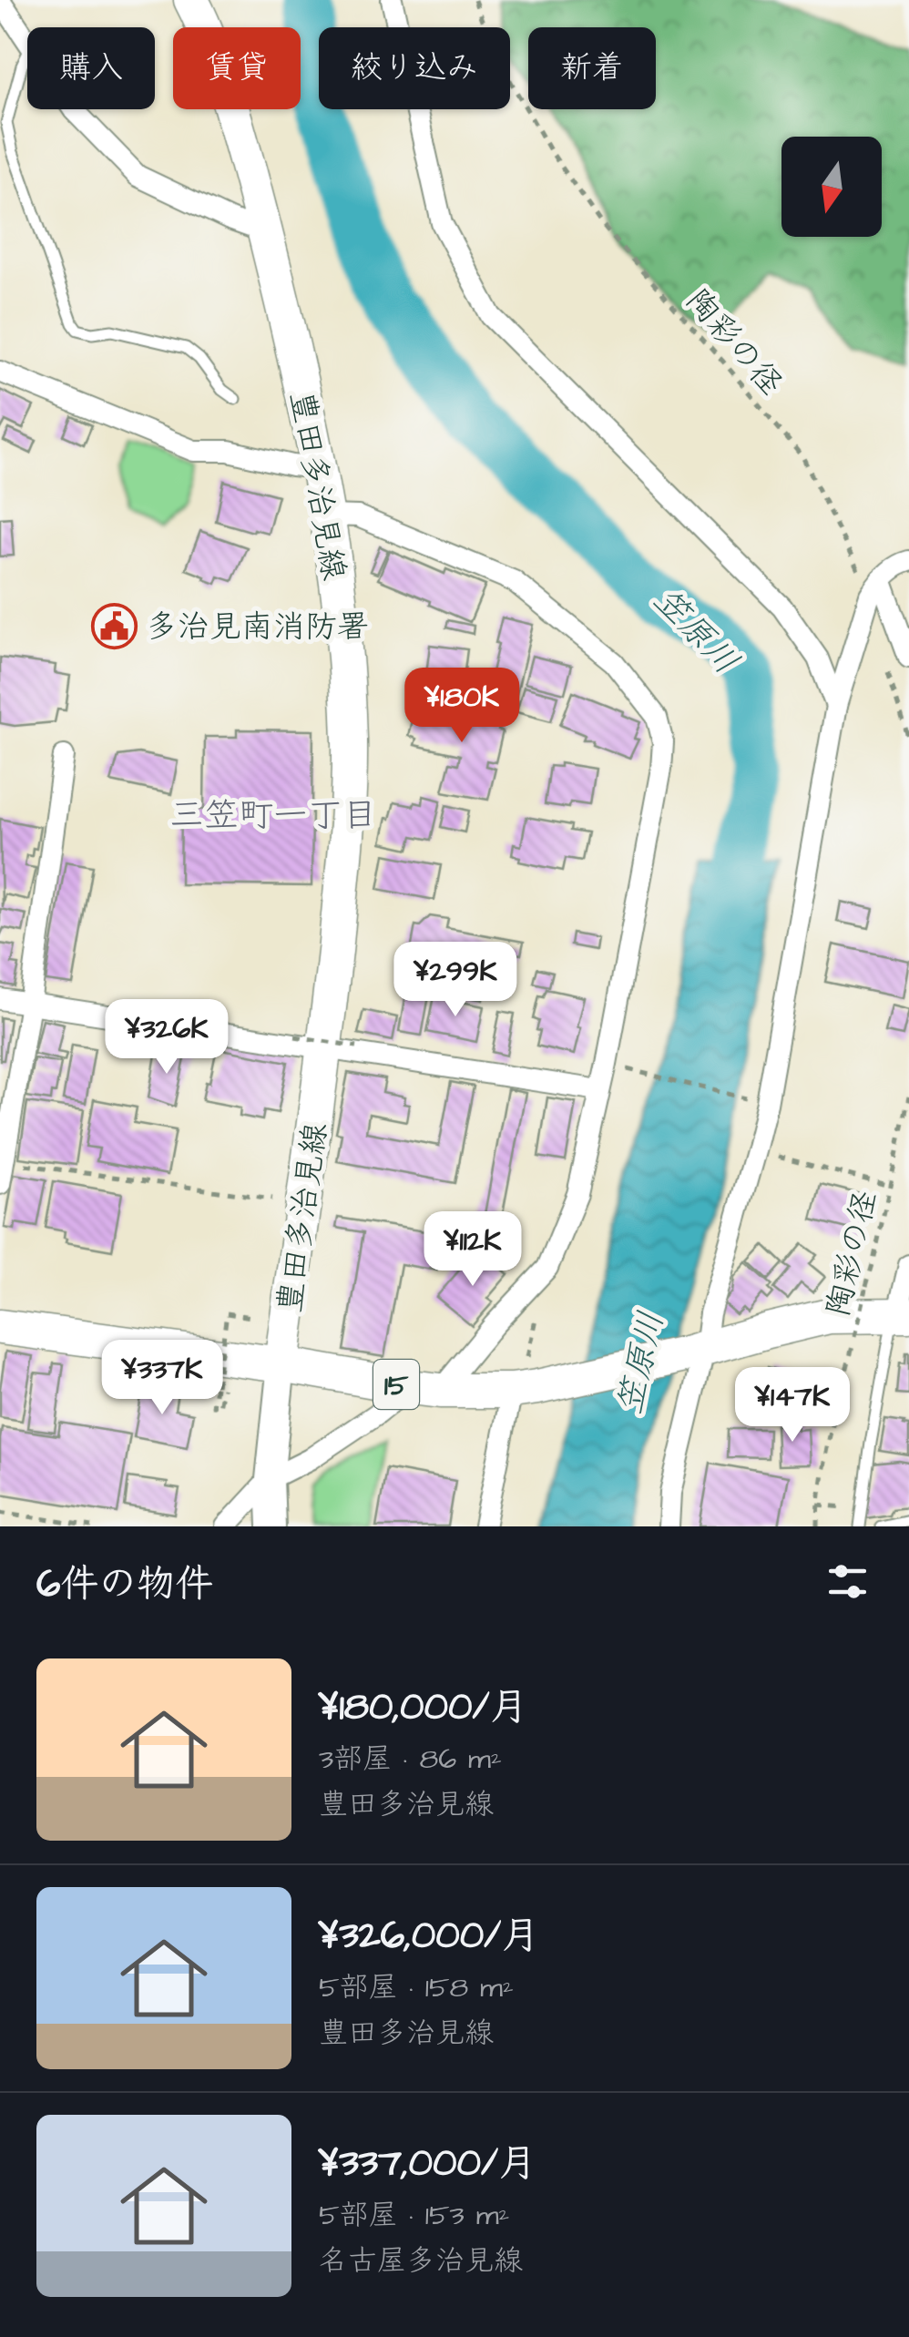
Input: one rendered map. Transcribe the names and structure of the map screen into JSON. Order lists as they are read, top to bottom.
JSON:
{
  "streets": {
    "main road": ["豊田多治見線", "15"],
    "path": ["陶彩の径"]
  },
  "crossings": [
    ["豊田多治見線", "15"]
  ],
  "districts": ["三笠町一丁目"],
  "water": ["笠原川"],
  "places": {
    "public building": ["多治見南消防署"]
  },
  "north": "bottom",
  "page": {
    "chip": [
      "購入",
      "賃貸",
      "絞り込み",
      "新着"
    ],
    "price": [
      "¥180K",
      "¥299K",
      "¥326K",
      "¥112K",
      "¥337K",
      "¥147K"
    ],
    "heading": "6件の物件",
    "list": [
      {
        "name": "¥180,000/月",
        "note": "3部屋 · 86 m² · 豊田多治見線"
      },
      {
        "name": "¥326,000/月",
        "note": "5部屋 · 158 m² · 豊田多治見線"
      },
      {
        "name": "¥337,000/月",
        "note": "5部屋 · 153 m² · 名古屋多治見線"
      }
    ]
  }
}
